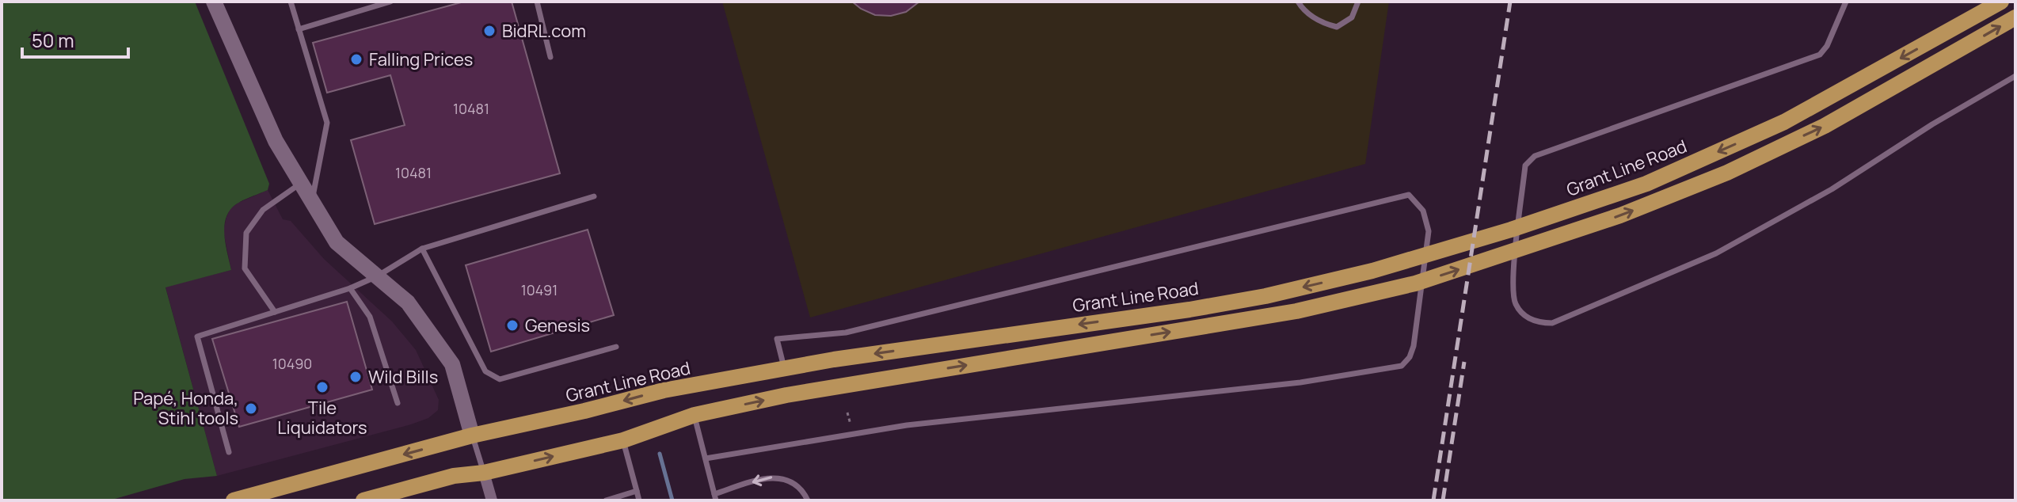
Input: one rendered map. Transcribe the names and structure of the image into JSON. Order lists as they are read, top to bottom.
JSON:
{
  "streets": {
    "main road": ["Grant Line Road"]
  },
  "places": [
    "BidRL.com",
    "Falling Prices",
    "Genesis",
    "Wild Bills",
    "Tile Liquidators",
    "Papé, Honda, Stihl tools"
  ],
  "house_numbers": [
    "10481",
    "10481",
    "10491",
    "10490"
  ],
  "scale_bar": "50 m"
}
